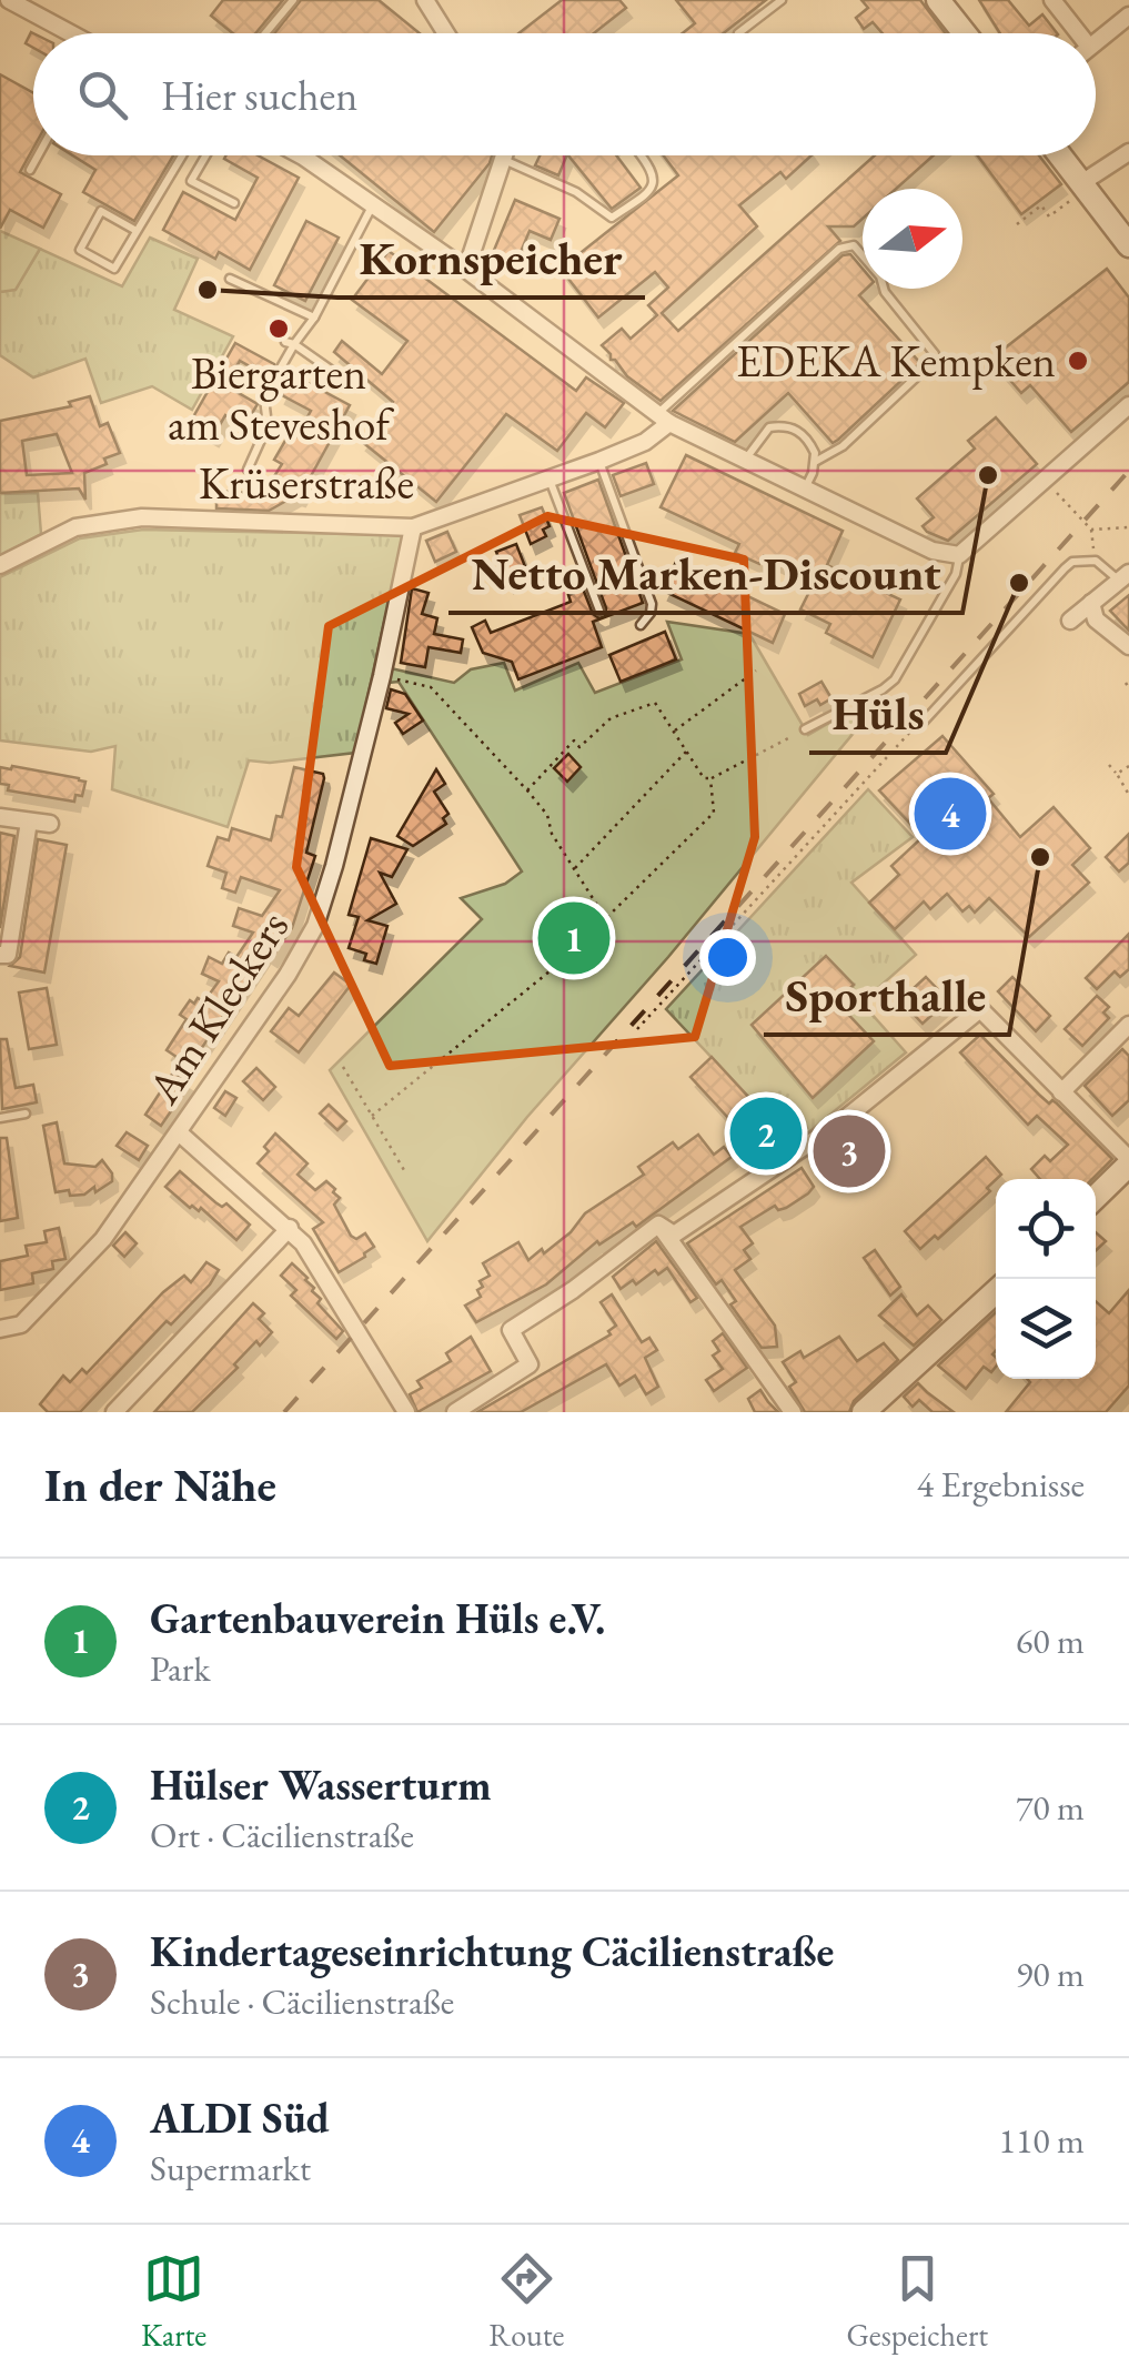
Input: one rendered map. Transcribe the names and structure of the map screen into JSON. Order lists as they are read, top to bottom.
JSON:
{
  "streets": {
    "street": ["Krüserstraße", "Am Kleckers"]
  },
  "crossings": [
    ["Krüserstraße", "Am Kleckers"]
  ],
  "places": [
    "Kornspeicher",
    "Biergarten am Steveshof",
    "EDEKA Kempken",
    "Netto Marken-Discount",
    "Hüls",
    "Sporthalle"
  ],
  "north": "right",
  "page": {
    "search": "Hier suchen",
    "pins": [
      "4",
      "1",
      "2",
      "3"
    ],
    "heading": ["In der Nähe", "4 Ergebnisse"],
    "list": [
      {
        "mark": "1",
        "name": "Gartenbauverein Hüls e.V.",
        "note": "Park",
        "value": "60 m"
      },
      {
        "mark": "2",
        "name": "Hülser Wasserturm",
        "note": "Ort · Cäcilienstraße",
        "value": "70 m"
      },
      {
        "mark": "3",
        "name": "Kindertageseinrichtung Cäcilienstraße",
        "note": "Schule · Cäcilienstraße",
        "value": "90 m"
      },
      {
        "mark": "4",
        "name": "ALDI Süd",
        "note": "Supermarkt",
        "value": "110 m"
      }
    ],
    "nav": ["Karte", "Route", "Gespeichert"]
  }
}
